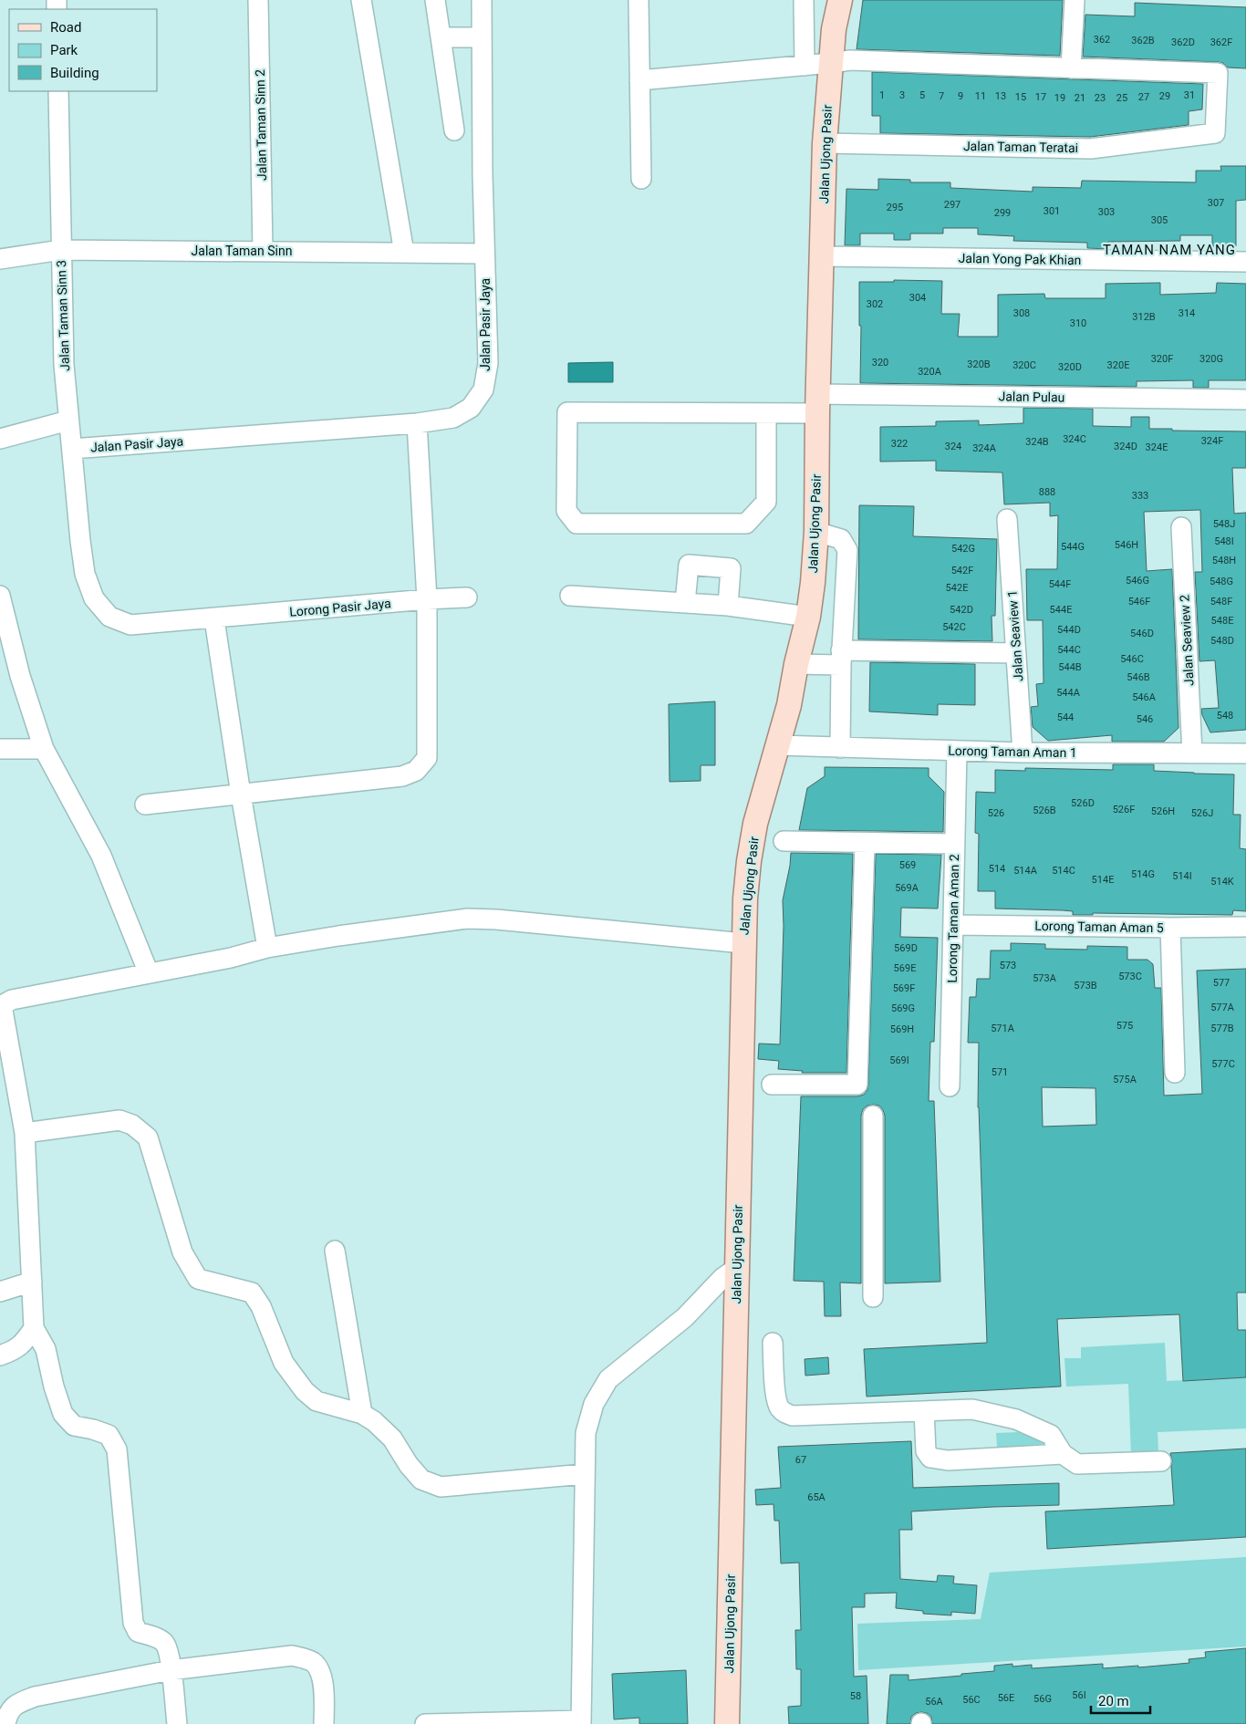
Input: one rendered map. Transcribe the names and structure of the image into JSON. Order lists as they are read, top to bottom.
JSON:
{
  "streets": {
    "main road": ["Jalan Ujong Pasir"],
    "street": [
      "Jalan Taman Sinn 2",
      "Jalan Taman Teratai",
      "Jalan Taman Sinn",
      "Jalan Yong Pak Khian",
      "Jalan Taman Sinn 3",
      "Jalan Pasir Jaya",
      "Jalan Pulau",
      "Lorong Pasir Jaya",
      "Jalan Seaview 1",
      "Jalan Seaview 2",
      "Lorong Taman Aman 1",
      "Lorong Taman Aman 2",
      "Lorong Taman Aman 5"
    ]
  },
  "crossings": [
    ["Jalan Taman Sinn 2", "Jalan Taman Sinn"],
    ["Jalan Taman Teratai", "Jalan Ujong Pasir"],
    ["Jalan Ujong Pasir", "Jalan Yong Pak Khian"],
    ["Jalan Ujong Pasir", "Jalan Pulau"],
    ["Jalan Ujong Pasir", "Lorong Taman Aman 1"],
    ["Jalan Taman Sinn", "Jalan Taman Sinn 3"],
    ["Jalan Taman Sinn", "Jalan Pasir Jaya"],
    ["Jalan Taman Sinn 3", "Jalan Pasir Jaya"],
    ["Jalan Taman Sinn 3", "Lorong Pasir Jaya"],
    ["Jalan Seaview 1", "Lorong Taman Aman 1"],
    ["Jalan Seaview 2", "Lorong Taman Aman 1"],
    ["Lorong Taman Aman 1", "Lorong Taman Aman 2"],
    ["Lorong Taman Aman 2", "Lorong Taman Aman 5"]
  ],
  "districts": ["TAMAN NAM YANG"],
  "house_numbers": [
    "362",
    "362B",
    "362D",
    "362F",
    "1",
    "3",
    "5",
    "31",
    "7",
    "9",
    "11",
    "13",
    "29",
    "15",
    "17",
    "27",
    "19",
    "21",
    "23",
    "25",
    "307",
    "297",
    "295",
    "301",
    "303",
    "299",
    "305",
    "304",
    "302",
    "308",
    "314",
    "312B",
    "310",
    "320F",
    "320G",
    "320",
    "320B",
    "320C",
    "320E",
    "320D",
    "320A",
    "324C",
    "324F",
    "324B",
    "322",
    "324",
    "324D",
    "324E",
    "324A",
    "888",
    "333",
    "548J",
    "548I",
    "546H",
    "544G",
    "542G",
    "548H",
    "542F",
    "546G",
    "548G",
    "544F",
    "542E",
    "546F",
    "548F",
    "542D",
    "544E",
    "548E",
    "542C",
    "544D",
    "546D",
    "548D",
    "544C",
    "546C",
    "544B",
    "546B",
    "544A",
    "546A",
    "548",
    "544",
    "546",
    "526D",
    "526F",
    "526B",
    "526H",
    "526",
    "526J",
    "569",
    "514",
    "514A",
    "514C",
    "514G",
    "514I",
    "514E",
    "514K",
    "569A",
    "569D",
    "573",
    "569E",
    "573C",
    "573A",
    "577",
    "573B",
    "569F",
    "577A",
    "569G",
    "575",
    "571A",
    "577B",
    "569H",
    "569I",
    "577C",
    "571",
    "575A",
    "67",
    "65A",
    "56I",
    "58",
    "56E",
    "56G",
    "56C",
    "56A"
  ],
  "legend": ["Road", "Park", "Building"],
  "scale_bar": "20 m"
}
